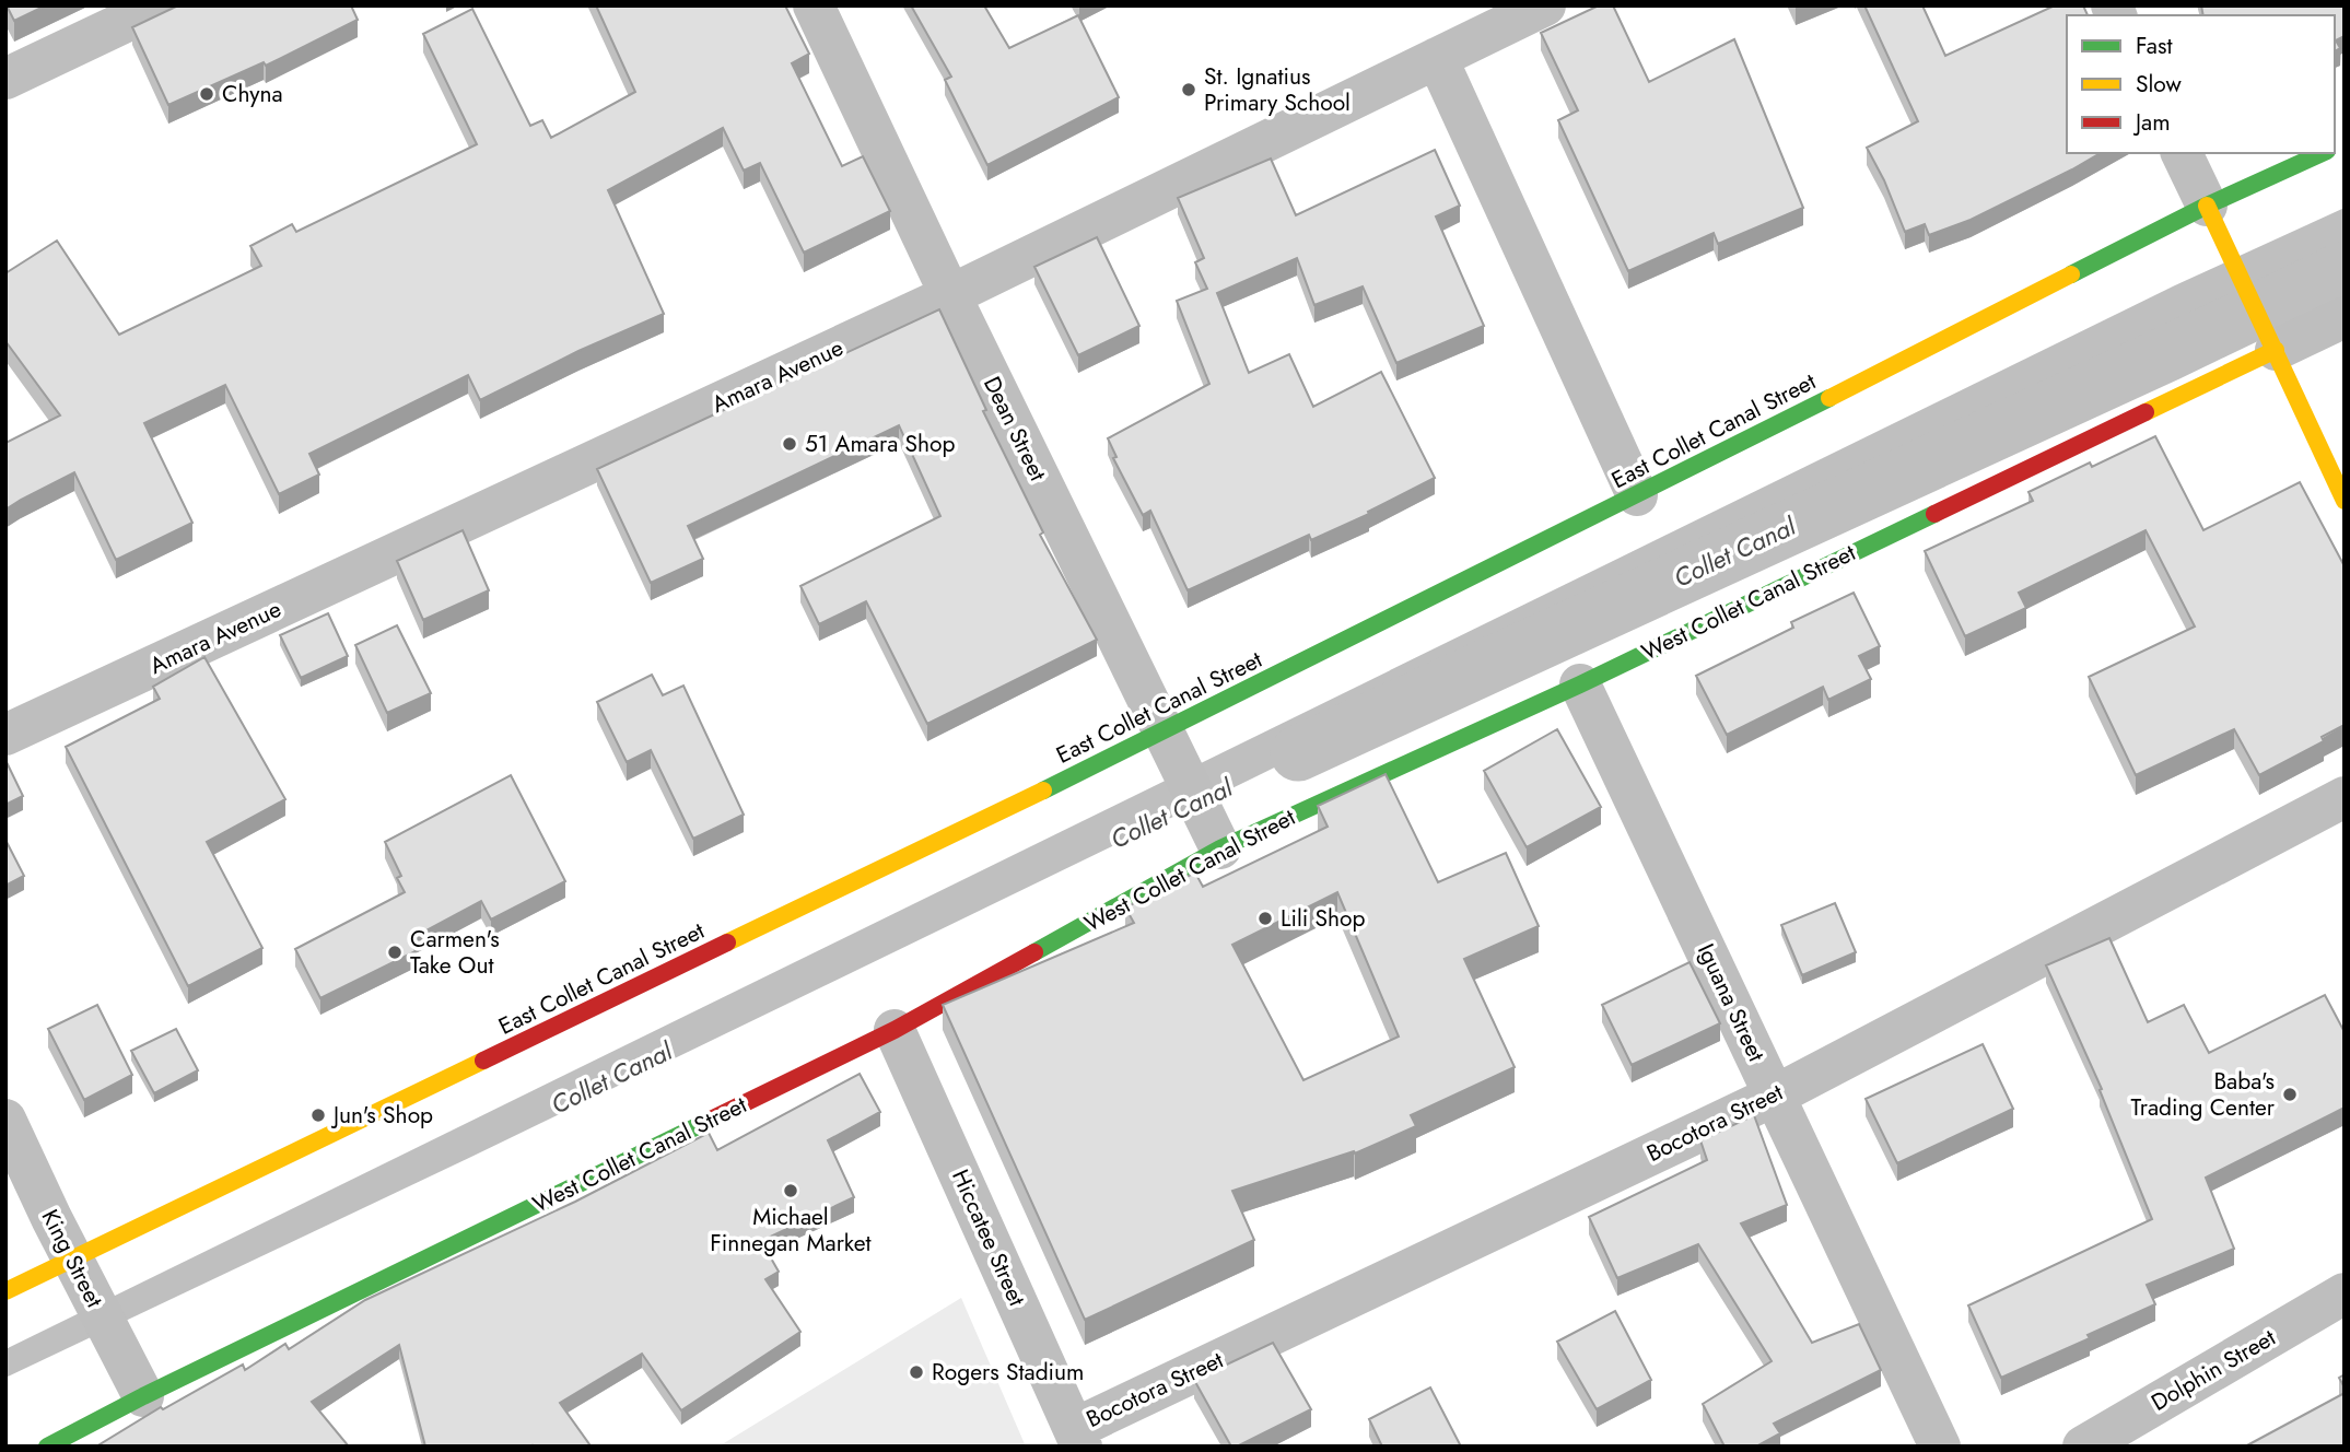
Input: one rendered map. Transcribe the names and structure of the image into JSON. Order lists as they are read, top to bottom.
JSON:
{
  "streets": {
    "street": [
      "Amara Avenue",
      "Dean Street",
      "East Collet Canal Street",
      "West Collet Canal Street",
      "Iguana Street",
      "Bocotora Street",
      "Hiccatee Street",
      "King Street",
      "Dolphin Street"
    ]
  },
  "crossings": [
    ["Amara Avenue", "Dean Street"],
    ["Dean Street", "East Collet Canal Street"],
    ["Dean Street", "West Collet Canal Street"],
    ["East Collet Canal Street", "King Street"],
    ["West Collet Canal Street", "Iguana Street"],
    ["West Collet Canal Street", "Hiccatee Street"],
    ["West Collet Canal Street", "King Street"],
    ["Iguana Street", "Bocotora Street"],
    ["Bocotora Street", "Hiccatee Street"]
  ],
  "water": ["Collet Canal"],
  "places": [
    "St. Ignatius Primary School",
    "Chyna",
    "51 Amara Shop",
    "Lili Shop",
    "Carmen's Take Out",
    "Baba's Trading Center",
    "Jun's Shop",
    "Michael Finnegan Market",
    "Rogers Stadium"
  ],
  "legend": ["Fast", "Slow", "Jam"]
}
